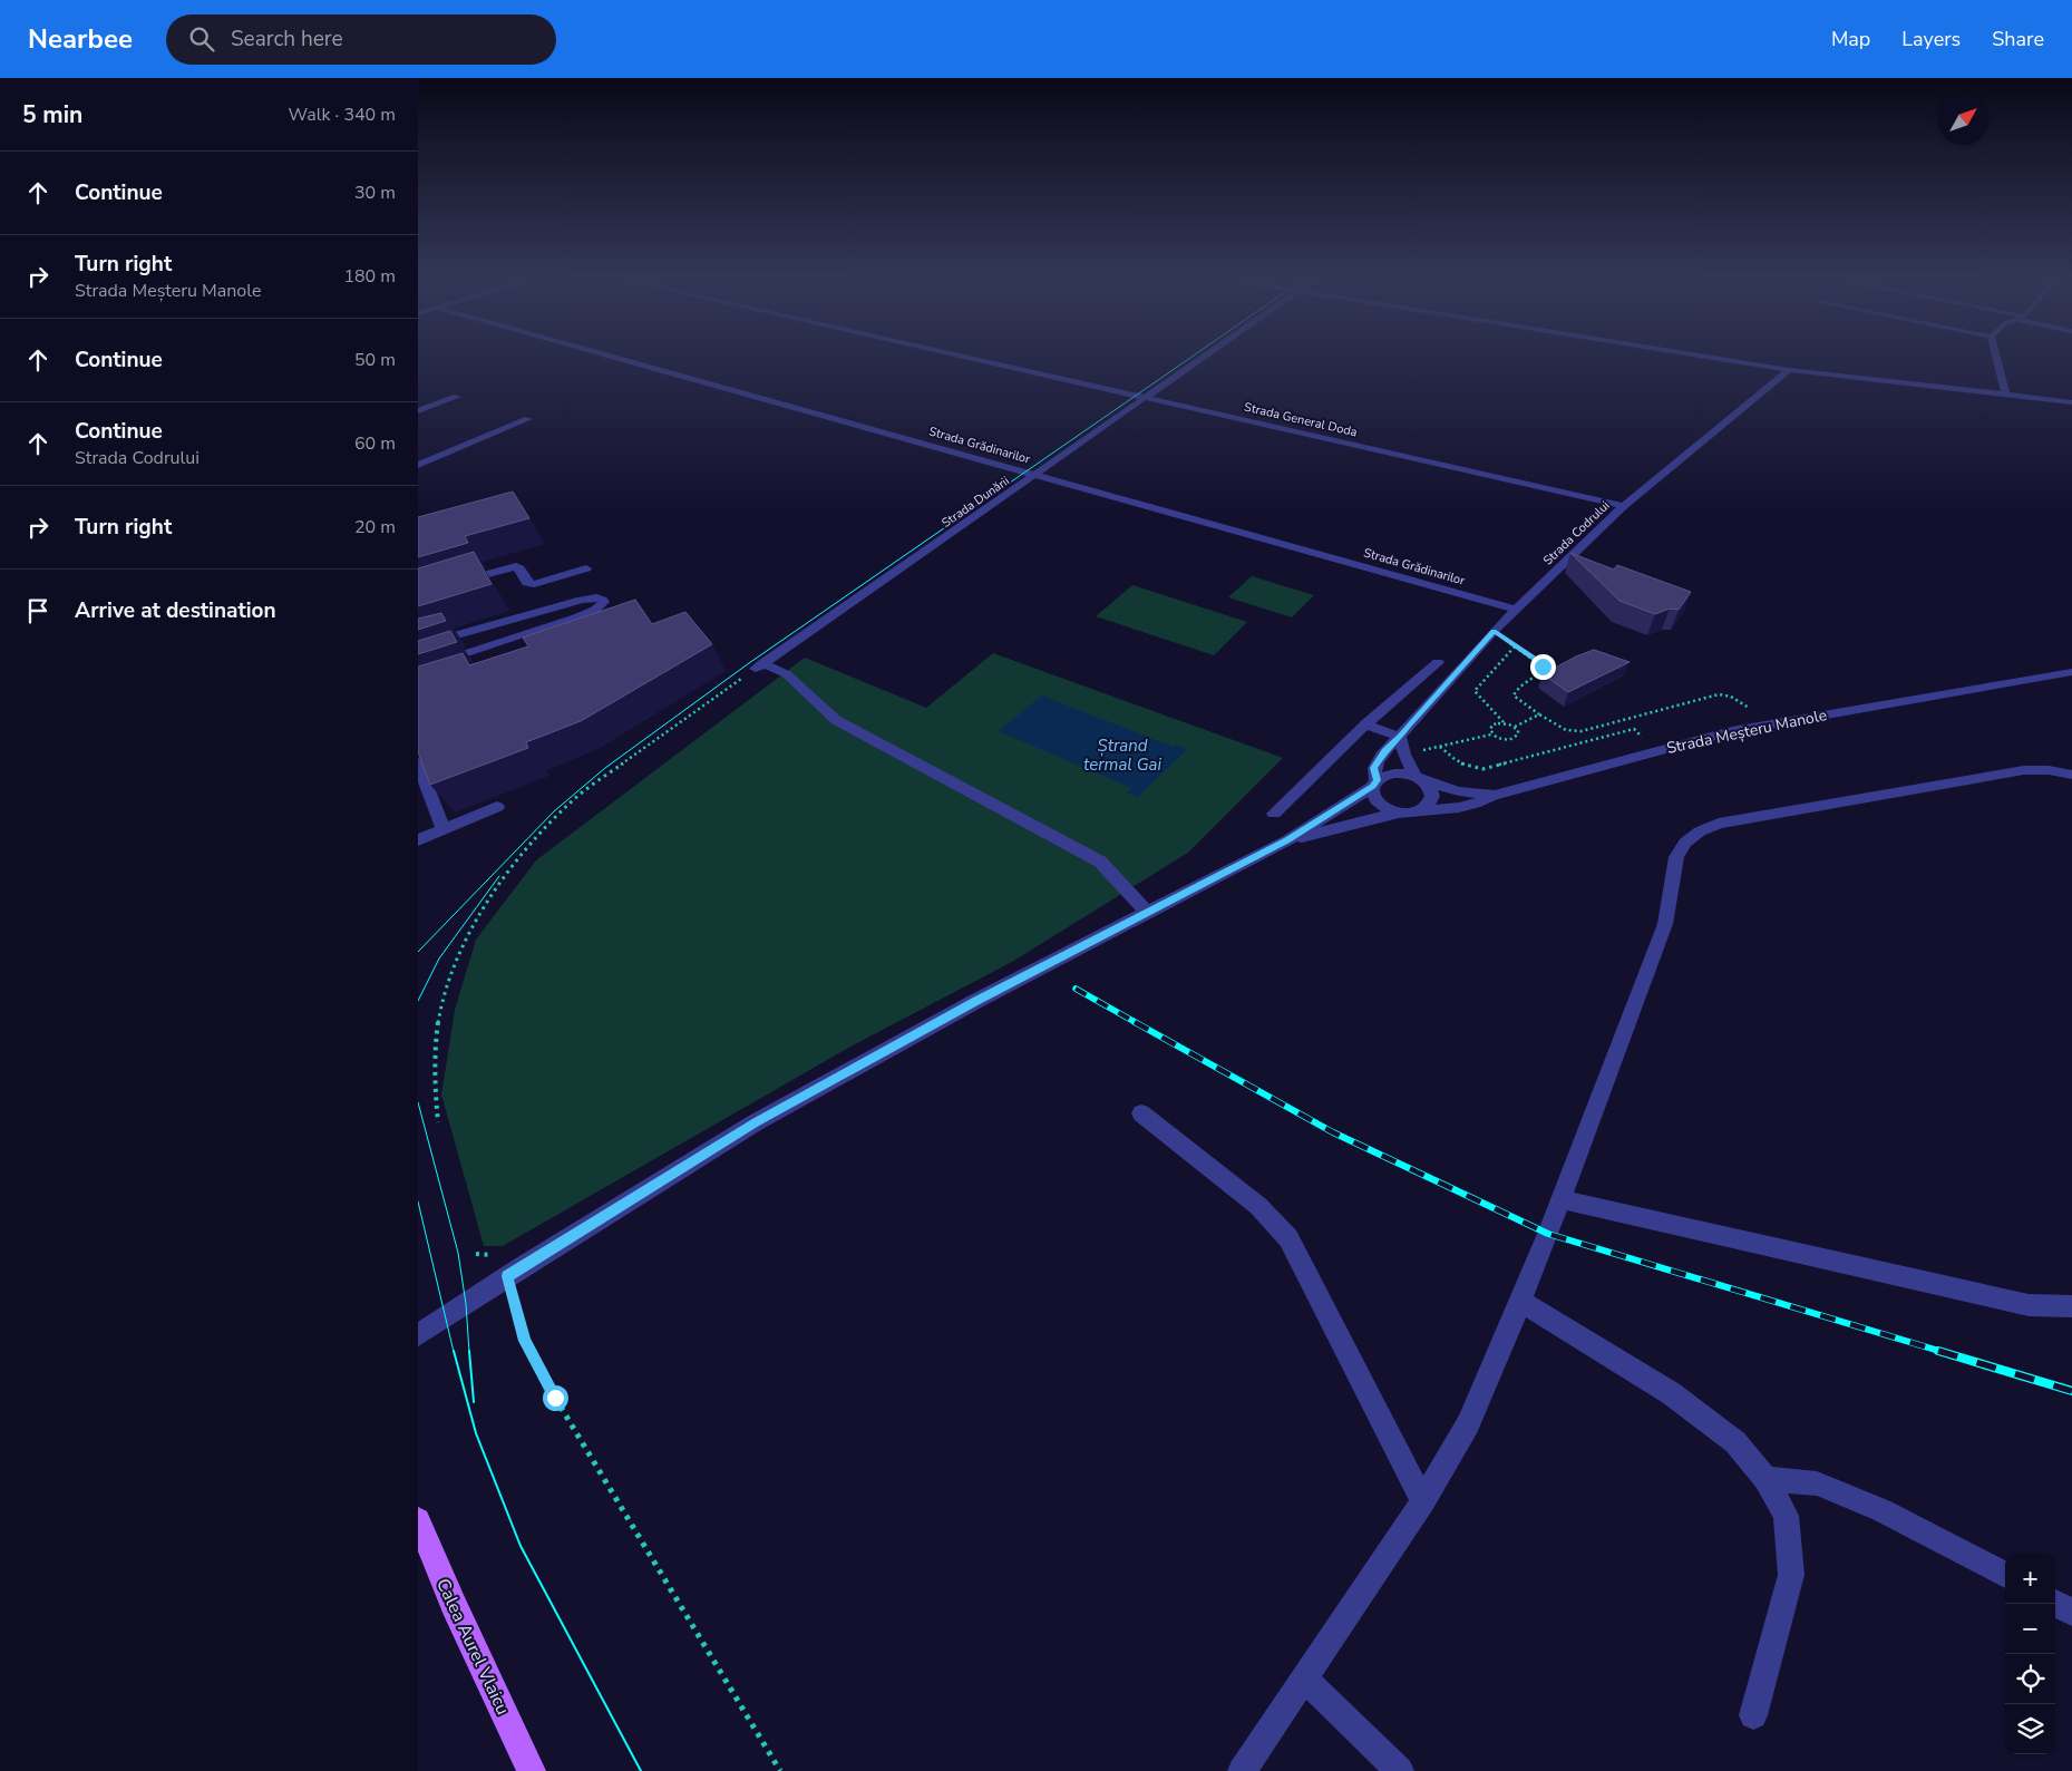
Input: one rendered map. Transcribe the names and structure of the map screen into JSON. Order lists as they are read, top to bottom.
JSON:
{
  "streets": {
    "main road": ["Calea Aurel Vlaicu"],
    "street": [
      "Strada General Doda",
      "Strada Grădinarilor",
      "Strada Dunării",
      "Strada Codrului",
      "Strada Meșteru Manole"
    ]
  },
  "crossings": [
    ["Strada General Doda", "Strada Dunării"],
    ["Strada General Doda", "Strada Codrului"],
    ["Strada Grădinarilor", "Strada Dunării"],
    ["Strada Grădinarilor", "Strada Codrului"],
    ["Strada Codrului", "Strada Meșteru Manole"]
  ],
  "water": ["Ștrand termal Gai"],
  "north": "top right",
  "page": {
    "header": "Nearbee",
    "search": "Search here",
    "nav": ["Map", "Layers", "Share"],
    "heading": ["5 min", "Walk · 340 m"],
    "list": [
      ["Continue", "30 m"],
      ["Turn right", "Strada Meșteru Manole", "180 m"],
      ["Continue", "50 m"],
      ["Continue", "Strada Codrului", "60 m"],
      ["Turn right", "20 m"],
      "Arrive at destination"
    ],
    "map_buttons": ["+", "−"]
  }
}
